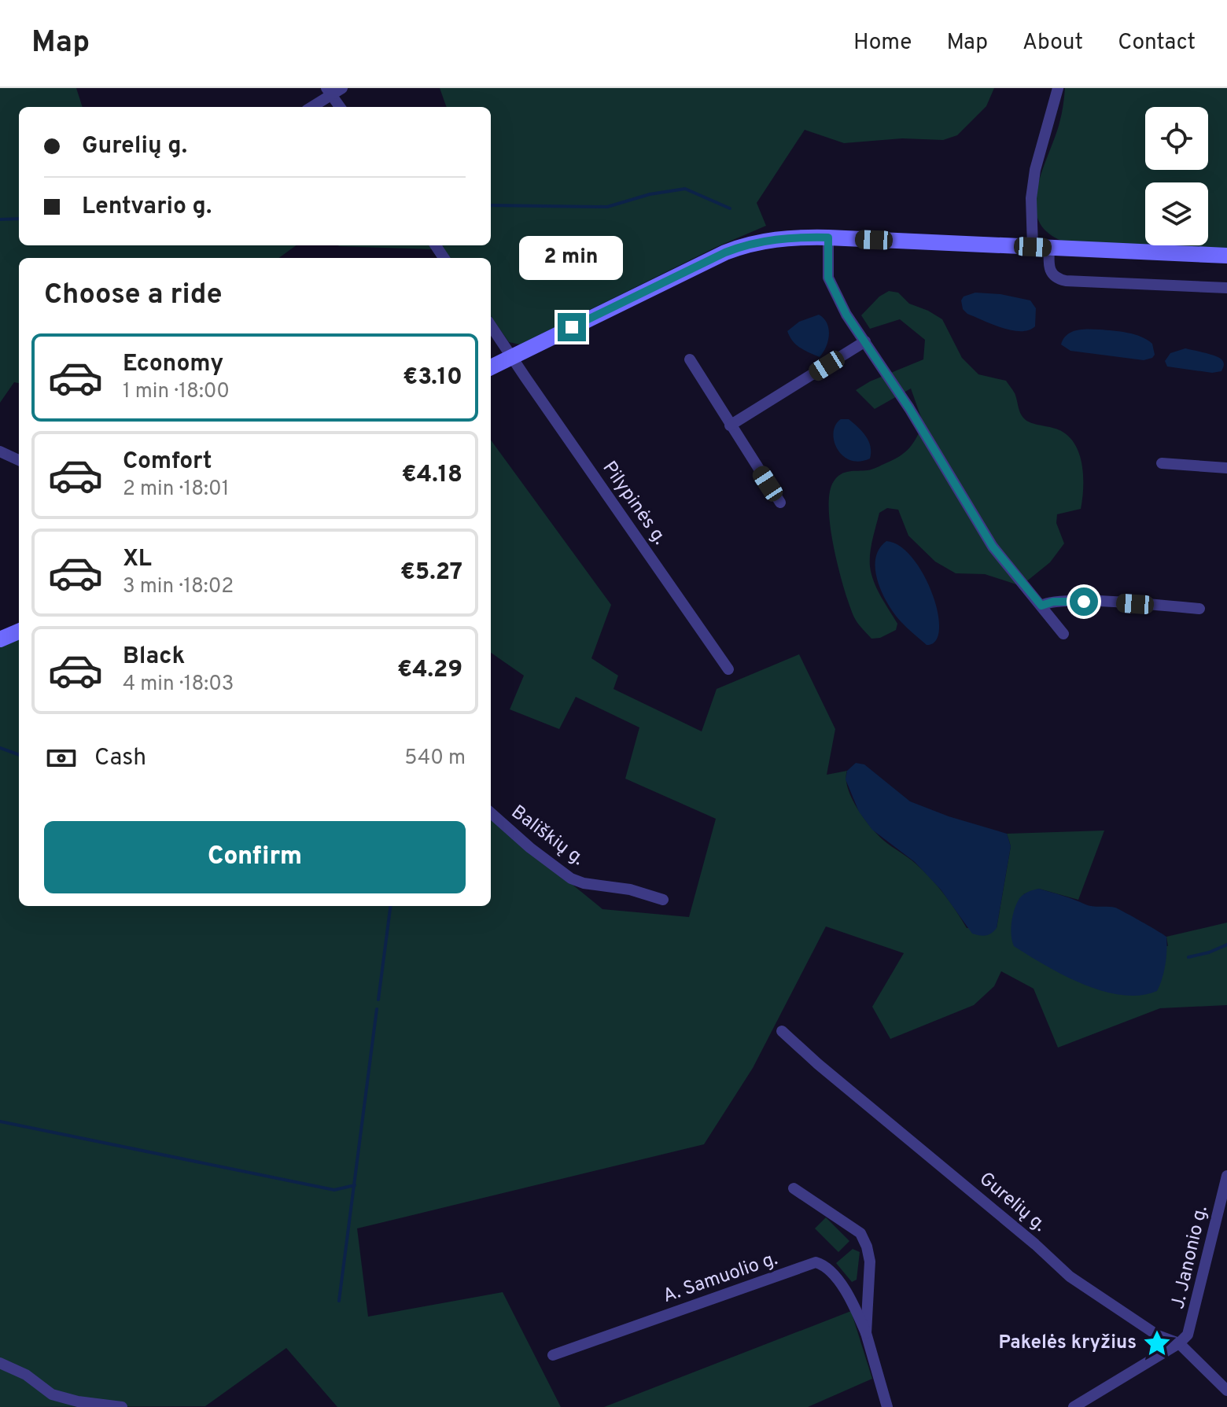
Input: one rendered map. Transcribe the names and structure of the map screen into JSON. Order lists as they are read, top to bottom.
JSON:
{
  "streets": {
    "street": [
      "Pilypinės g.",
      "Bališkių g.",
      "Gurelių g.",
      "J. Janonio g.",
      "A. Samuolio g."
    ]
  },
  "crossings": [
    ["Gurelių g.", "J. Janonio g."]
  ],
  "places": {
    "place": ["Pakelės kryžius"]
  },
  "page": {
    "header": "Map",
    "nav": [
      "Home",
      "Map",
      "About",
      "Contact"
    ],
    "banner": ["Gurelių g.", "Lentvario g."],
    "bubble": "2 min",
    "heading": "Choose a ride",
    "list": [
      {
        "name": "Economy",
        "note": "1 min · 18:00",
        "value": "€3.10"
      },
      {
        "name": "Comfort",
        "note": "2 min · 18:01",
        "value": "€4.18"
      },
      {
        "name": "XL",
        "note": "3 min · 18:02",
        "value": "€5.27"
      },
      {
        "name": "Black",
        "note": "4 min · 18:03",
        "value": "€4.29"
      }
    ],
    "pay": ["Cash", "540 m"],
    "buttons": "Confirm"
  }
}
